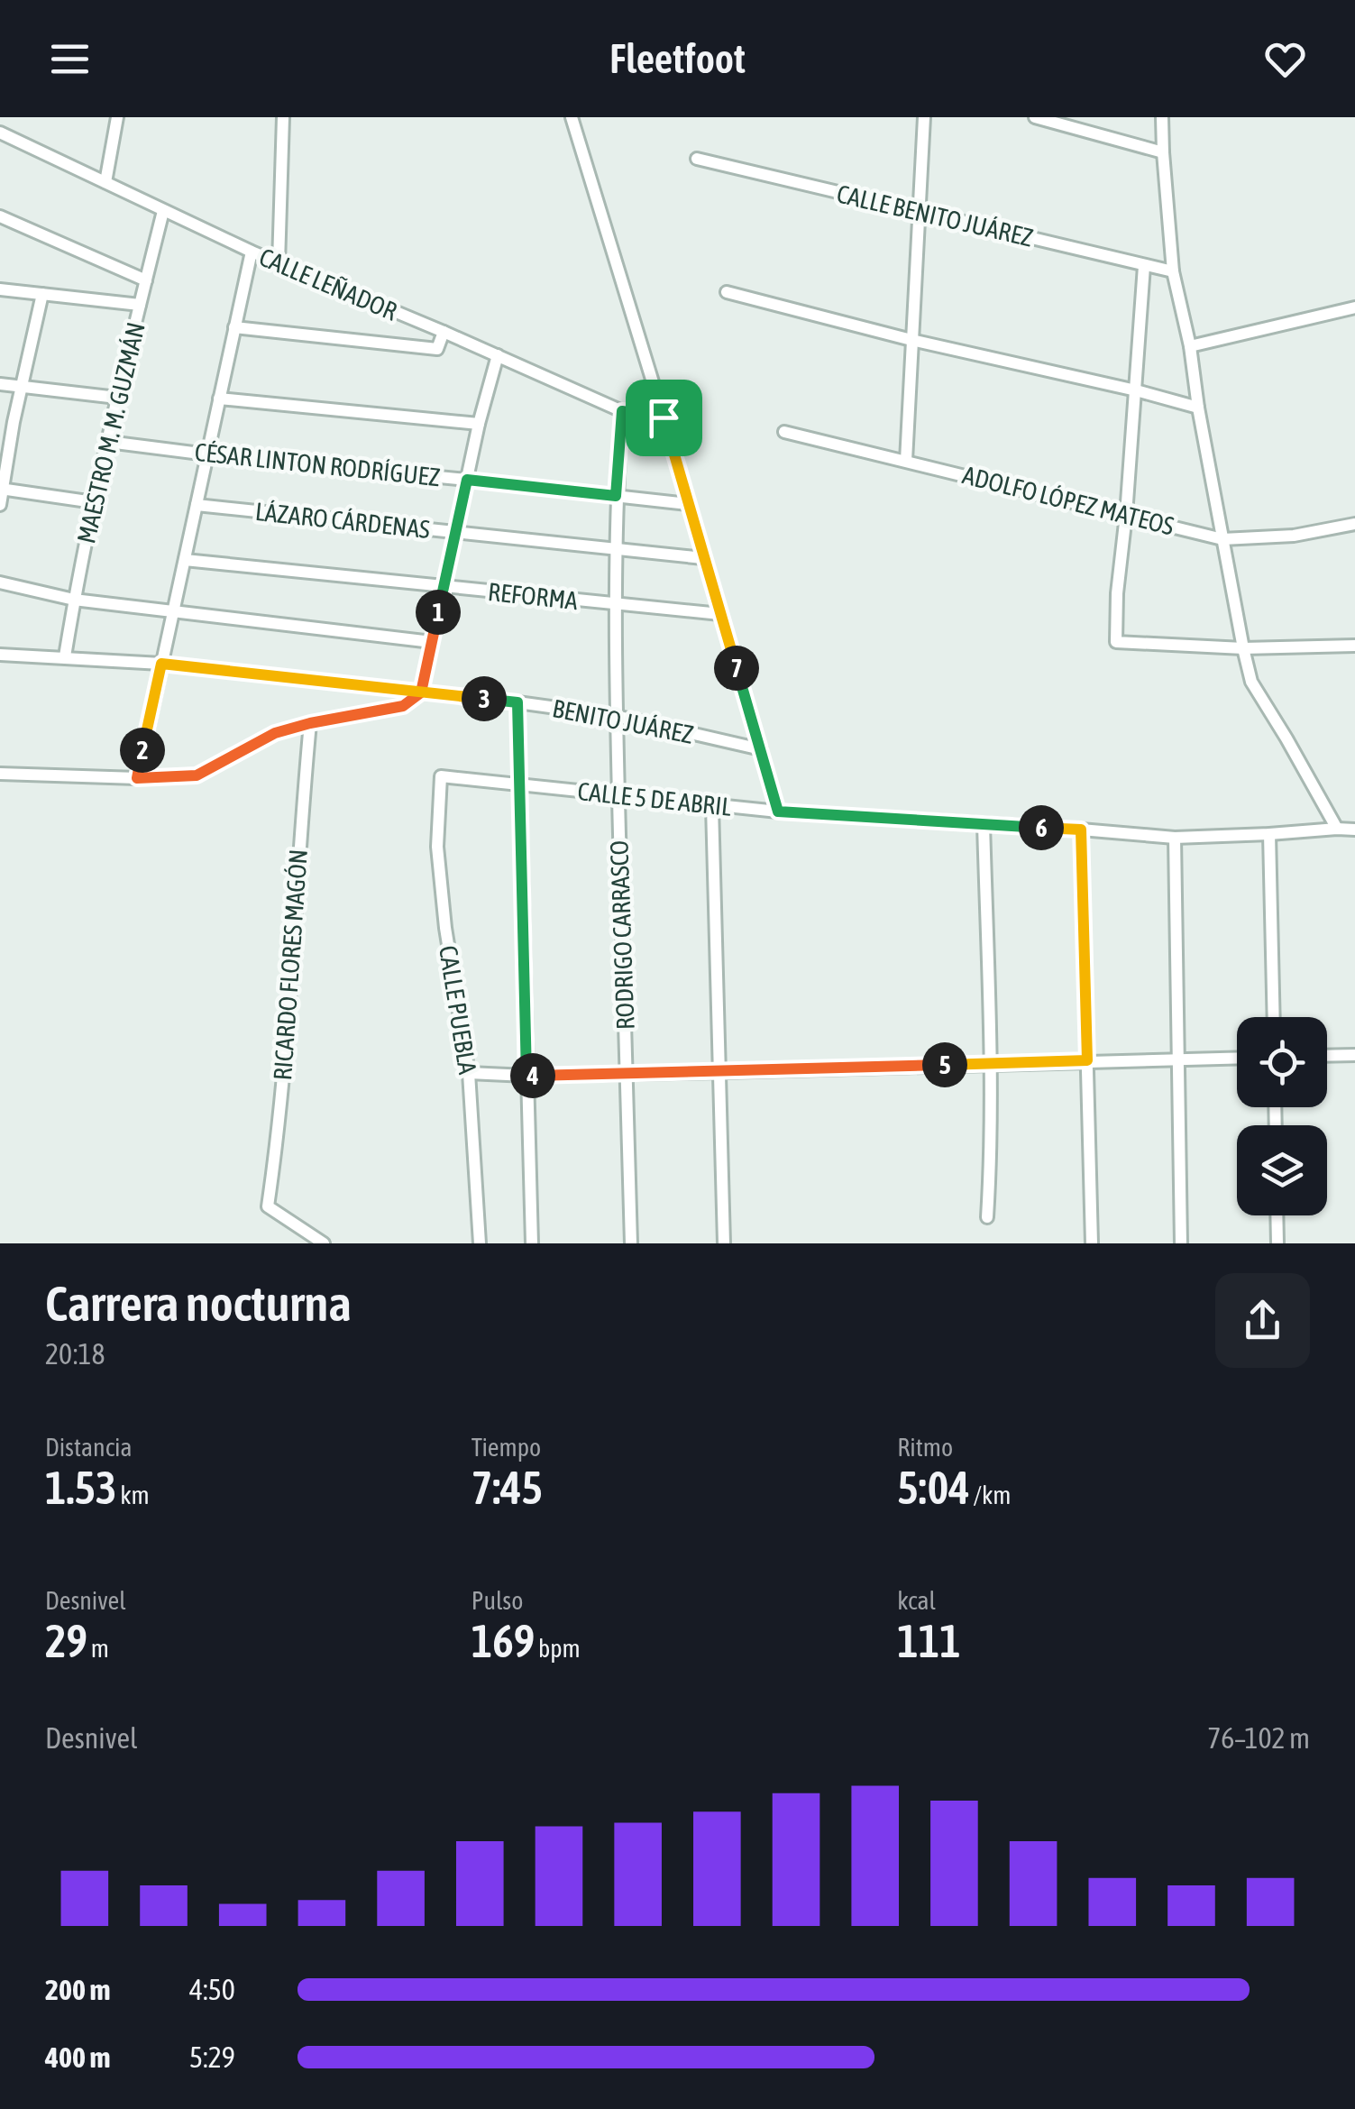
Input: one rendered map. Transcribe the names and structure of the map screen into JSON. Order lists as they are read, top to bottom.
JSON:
{
  "streets": {
    "street": [
      "CALLE BENITO JUÁREZ",
      "CALLE LEÑADOR",
      "MAESTRO M. M. GUZMÁN",
      "CÉSAR LINTON RODRÍGUEZ",
      "ADOLFO LÓPEZ MATEOS",
      "LÁZARO CÁRDENAS",
      "REFORMA",
      "BENITO JUÁREZ",
      "CALLE 5 DE ABRIL",
      "RODRIGO CARRASCO",
      "RICARDO FLORES MAGÓN",
      "CALLE PUEBLA"
    ]
  },
  "crossings": [
    ["CALLE LEÑADOR", "MAESTRO M. M. GUZMÁN"],
    ["CALLE LEÑADOR", "RODRIGO CARRASCO"],
    ["MAESTRO M. M. GUZMÁN", "CÉSAR LINTON RODRÍGUEZ"],
    ["MAESTRO M. M. GUZMÁN", "BENITO JUÁREZ"],
    ["CÉSAR LINTON RODRÍGUEZ", "RODRIGO CARRASCO"],
    ["LÁZARO CÁRDENAS", "RODRIGO CARRASCO"],
    ["REFORMA", "RODRIGO CARRASCO"],
    ["BENITO JUÁREZ", "RODRIGO CARRASCO"],
    ["CALLE 5 DE ABRIL", "RODRIGO CARRASCO"],
    ["CALLE 5 DE ABRIL", "CALLE PUEBLA"]
  ],
  "page": {
    "header": "Fleetfoot",
    "pins": [
      "1",
      "7",
      "3",
      "2",
      "6",
      "5",
      "4"
    ],
    "heading": ["Carrera nocturna", "20:18"],
    "stats": [
      ["Distancia", "1.53 km"],
      ["Tiempo", "7:45"],
      ["Ritmo", "5:04 /km"],
      ["Desnivel", "29 m"],
      ["Pulso", "169 bpm"],
      ["kcal", "111"]
    ],
    "chart": ["Desnivel", "76–102 m"],
    "list": [
      {
        "name": "200 m",
        "note": "4:50"
      },
      {
        "name": "400 m",
        "note": "5:29"
      }
    ]
  }
}
